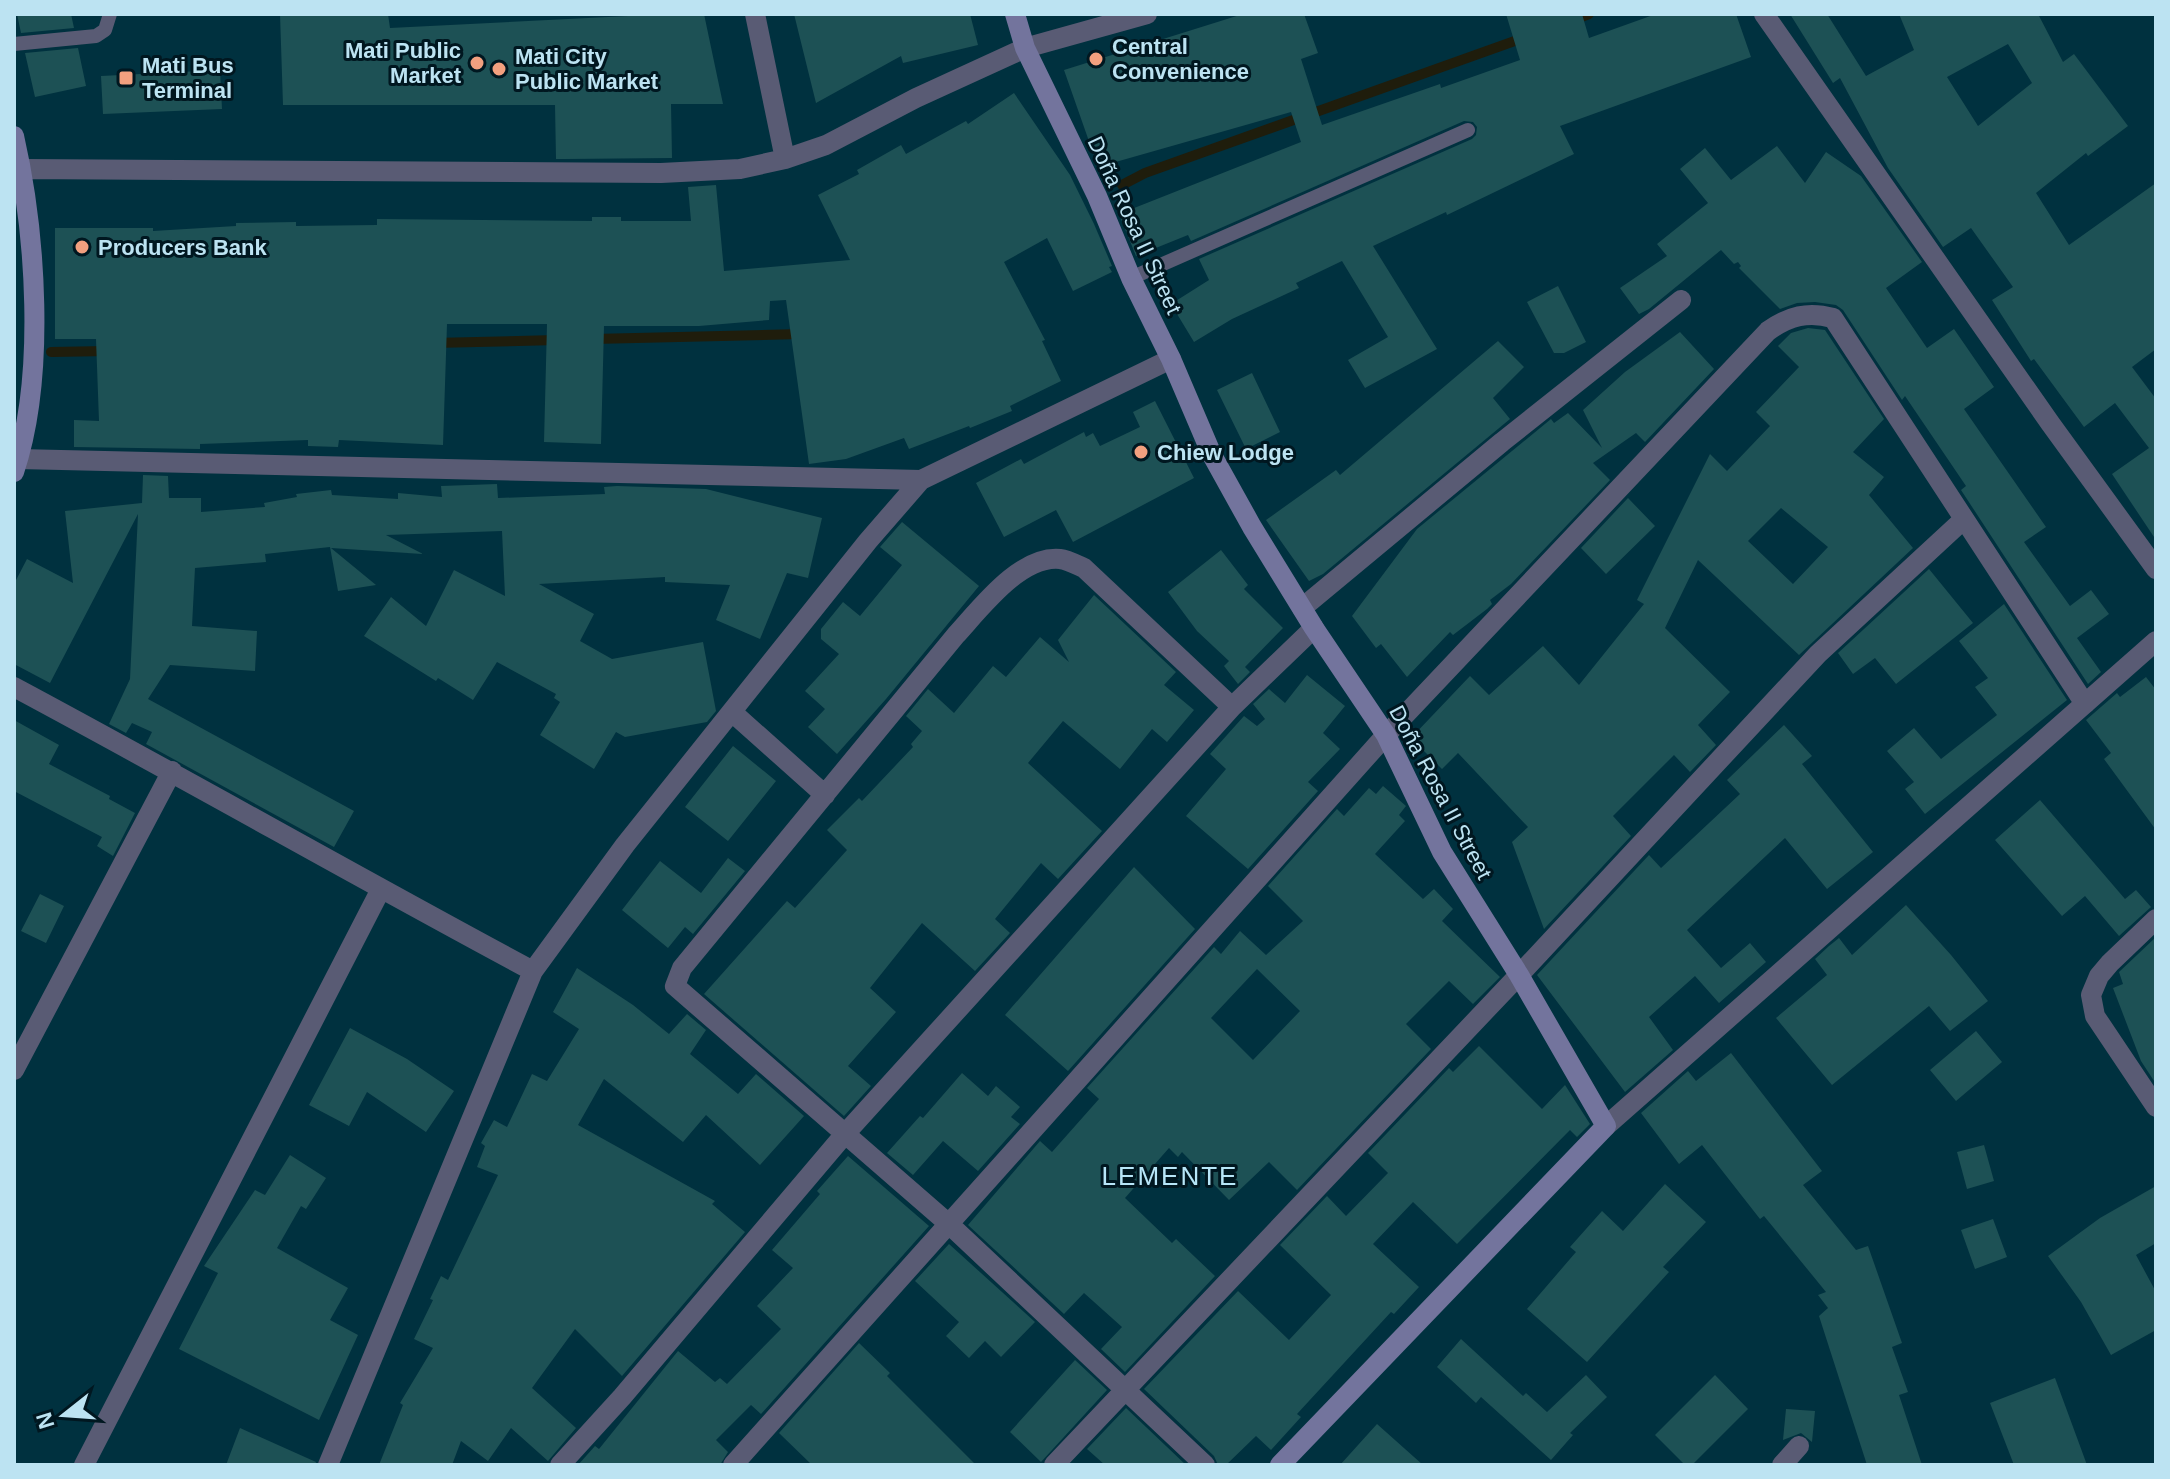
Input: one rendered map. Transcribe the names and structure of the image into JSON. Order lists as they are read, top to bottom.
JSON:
{
  "streets": {
    "main road": ["Doña Rosa II Street"]
  },
  "districts": ["LEMENTE"],
  "places": {
    "other": [
      "Central Convenience",
      "Mati Public Market",
      "Mati City Public Market",
      "Producers Bank",
      "Chiew Lodge"
    ],
    "transit": ["Mati Bus Terminal"]
  },
  "north": "left"
}
